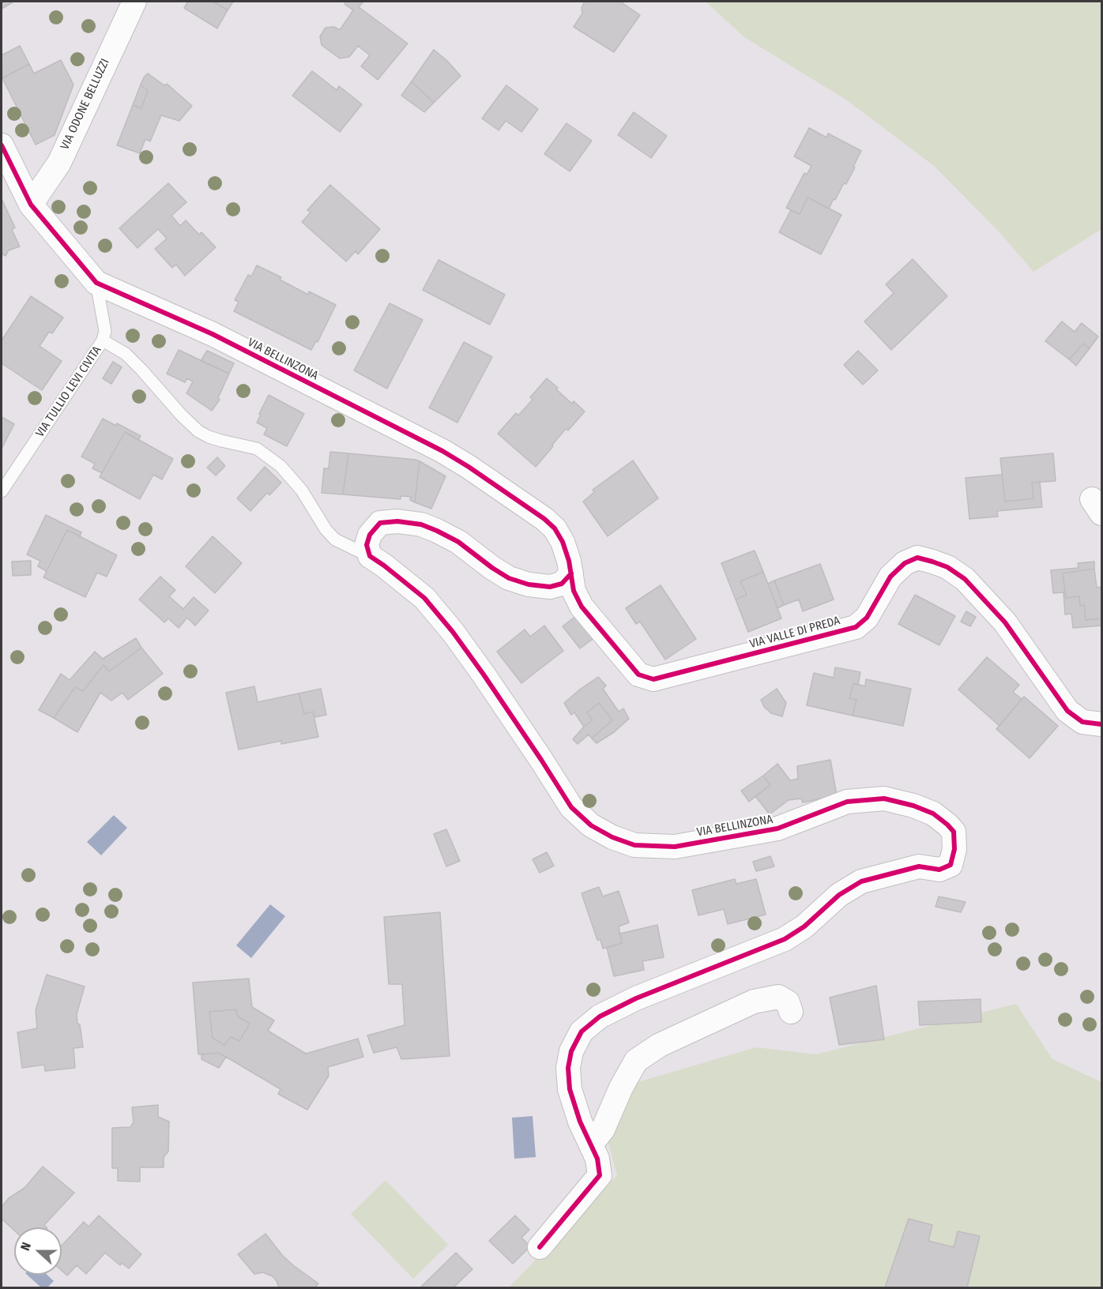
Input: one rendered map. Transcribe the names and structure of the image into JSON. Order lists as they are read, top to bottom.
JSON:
{
  "streets": {
    "street": ["VIA ODONE BELLUZZI", "VIA BELLINZONA", "VIA VALLE DI PREDA"],
    "lane": ["VIA TULLIO LEVI CIVITA"]
  },
  "crossings": [
    ["VIA ODONE BELLUZZI", "VIA BELLINZONA"],
    ["VIA BELLINZONA", "VIA TULLIO LEVI CIVITA"],
    ["VIA BELLINZONA", "VIA VALLE DI PREDA"]
  ],
  "north": "left"
}
